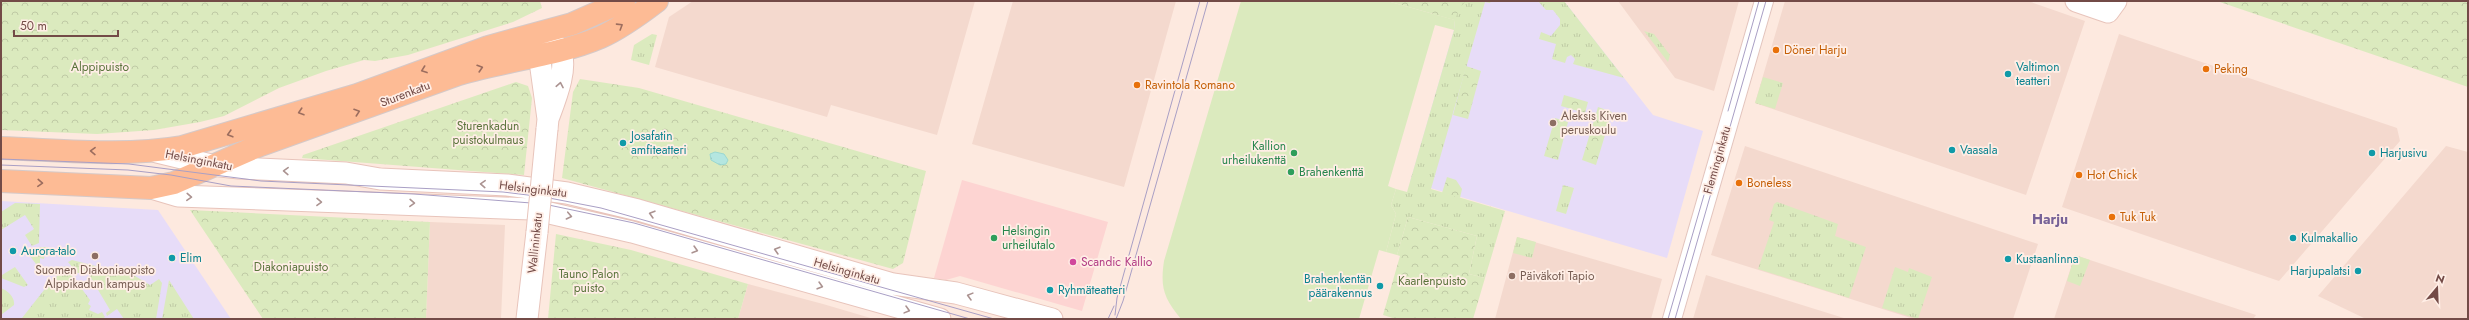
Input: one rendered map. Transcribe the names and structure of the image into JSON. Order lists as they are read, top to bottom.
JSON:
{
  "streets": {
    "main road": ["Sturenkatu", "Helsinginkatu", "Wallininkatu"],
    "street": ["Fleminginkatu"]
  },
  "crossings": [
    ["Sturenkatu", "Helsinginkatu"],
    ["Sturenkatu", "Wallininkatu"]
  ],
  "districts": ["Harju"],
  "parks": [
    "Alppipuisto",
    "Sturenkadun puistokulmaus",
    "Diakoniapuisto",
    "Tauno Palon puisto",
    "Kaarlenpuisto"
  ],
  "places": [
    "Döner Harju",
    "Peking",
    "Valtimon teatteri",
    "Ravintola Romano",
    "Aleksis Kiven peruskoulu",
    "Josafatin amfiteatteri",
    "Vaasala",
    "Kallion urheilukenttä",
    "Harjusivu",
    "Brahenkenttä",
    "Hot Chick",
    "Boneless",
    "Tuk Tuk",
    "Helsingin urheilutalo",
    "Kulmakallio",
    "Aurora-talo",
    "Suomen Diakoniaopisto Alppikadun kampus",
    "Elim",
    "Kustaanlinna",
    "Scandic Kallio",
    "Harjupalatsi",
    "Päiväkoti Tapio",
    "Brahenkentän päärakennus",
    "Ryhmäteatteri"
  ],
  "scale_bar": "50 m",
  "north": "top"
}
